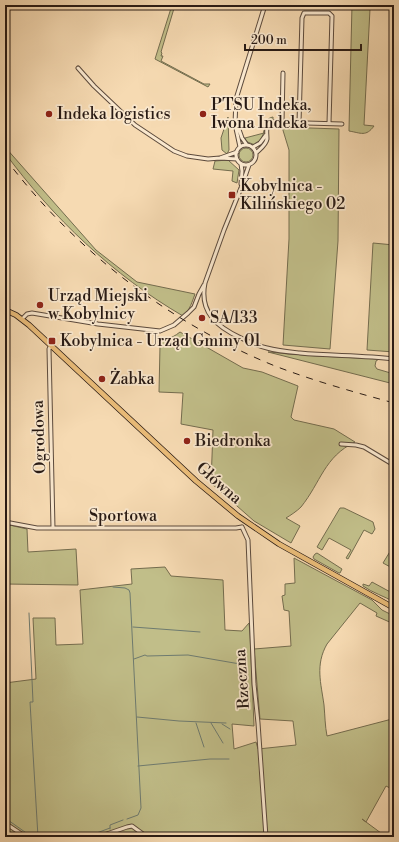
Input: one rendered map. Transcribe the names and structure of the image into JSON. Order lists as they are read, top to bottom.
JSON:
{
  "streets": {
    "main road": ["Główna"],
    "street": ["Ogrodowa", "Sportowa", "Rzeczna"]
  },
  "crossings": [
    ["Ogrodowa", "Główna"],
    ["Ogrodowa", "Sportowa"],
    ["Sportowa", "Rzeczna"]
  ],
  "places": {
    "other": [
      "Indeka logistics",
      "PTSU Indeka, Iwona Indeka",
      "Urząd Miejski w Kobylnicy",
      "SA/133",
      "Żabka",
      "Biedronka"
    ],
    "transit": ["Kobylnica - Kilińskiego 02", "Kobylnica - Urząd Gminy 01"]
  },
  "scale_bar": "200 m"
}
